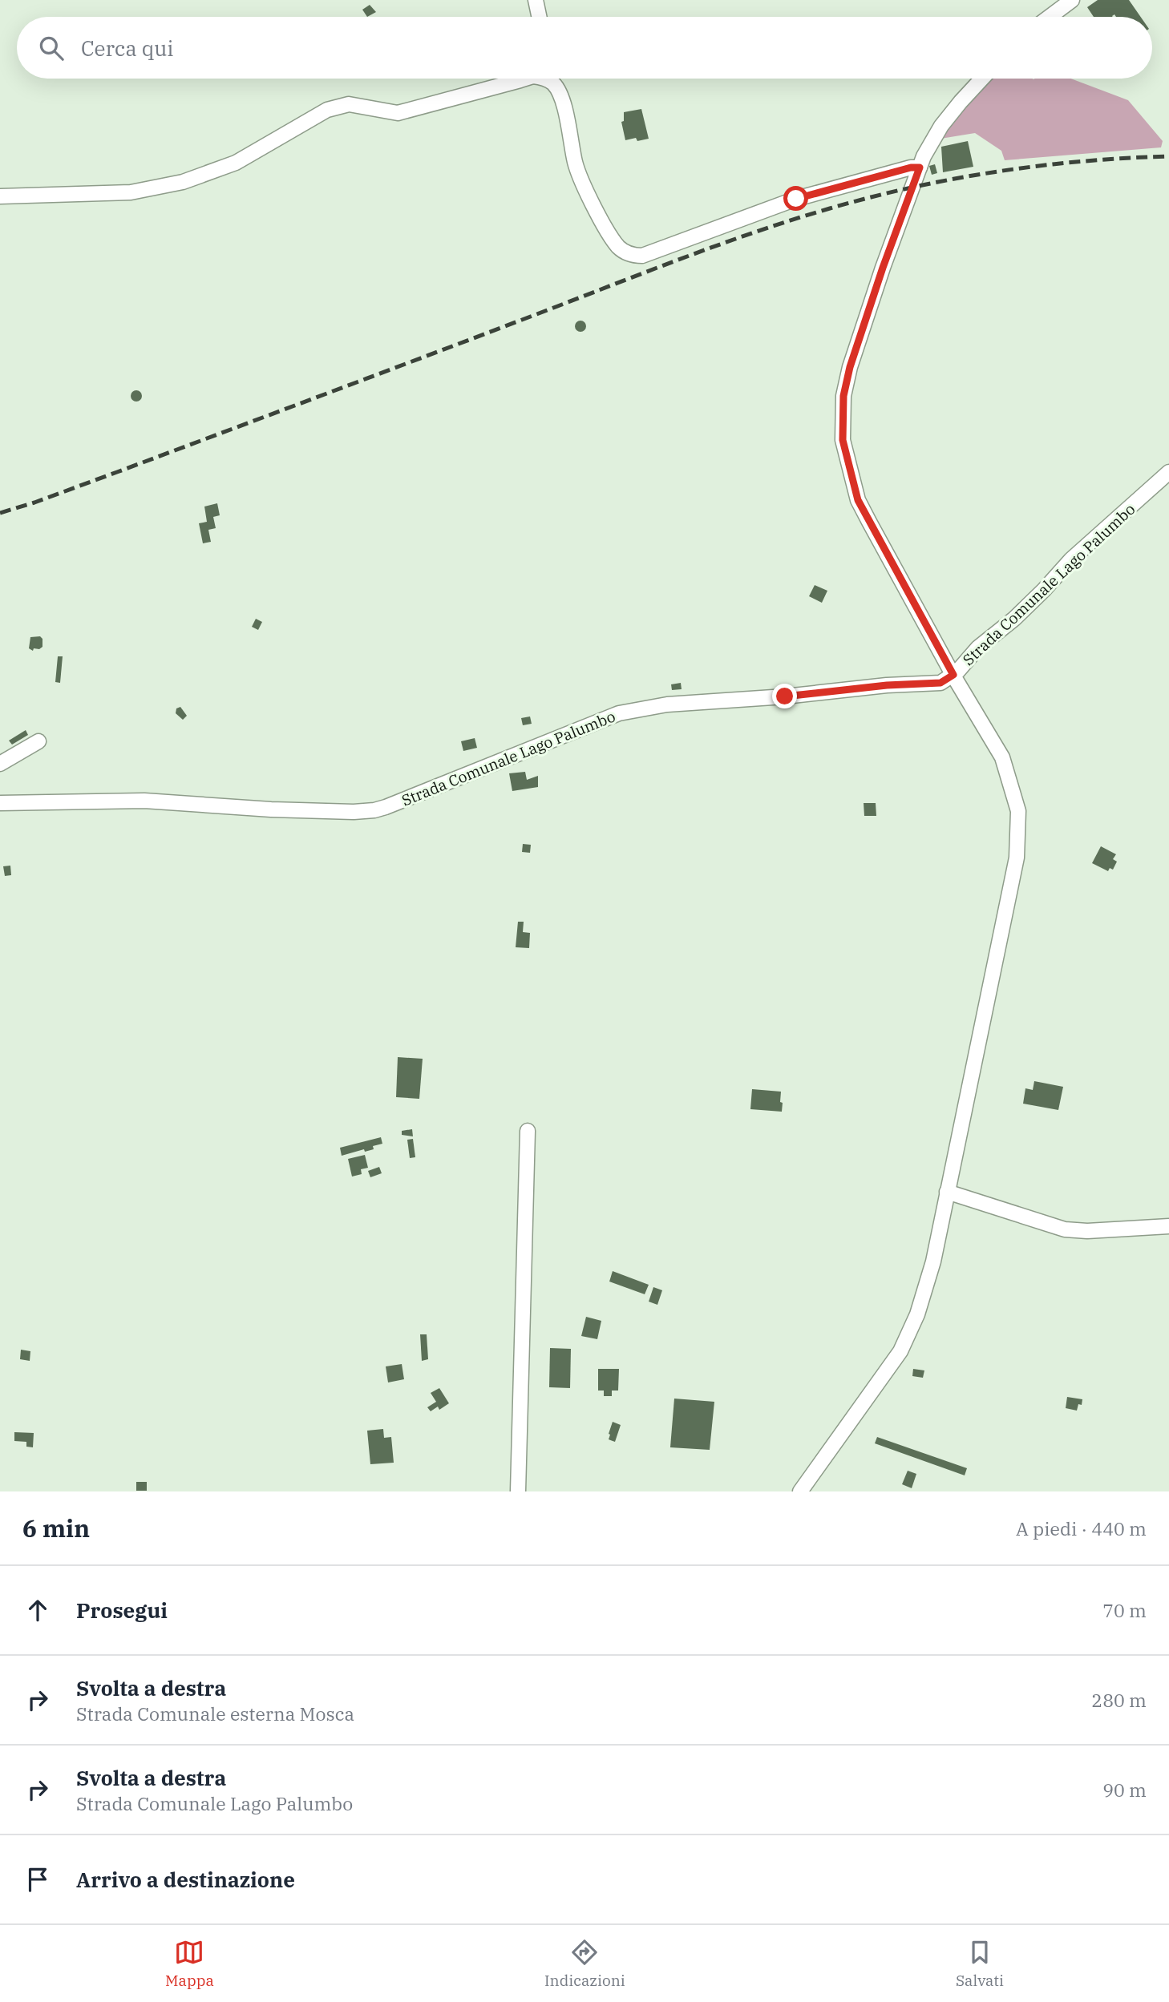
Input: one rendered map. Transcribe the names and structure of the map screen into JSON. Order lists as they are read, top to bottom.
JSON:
{
  "streets": {
    "street": ["Strada Comunale Lago Palumbo"]
  },
  "page": {
    "search": "Cerca qui",
    "heading": ["6 min", "A piedi · 440 m"],
    "list": [
      ["Prosegui", "70 m"],
      ["Svolta a destra", "Strada Comunale esterna Mosca", "280 m"],
      ["Svolta a destra", "Strada Comunale Lago Palumbo", "90 m"],
      "Arrivo a destinazione"
    ],
    "nav": ["Mappa", "Indicazioni", "Salvati"]
  }
}
